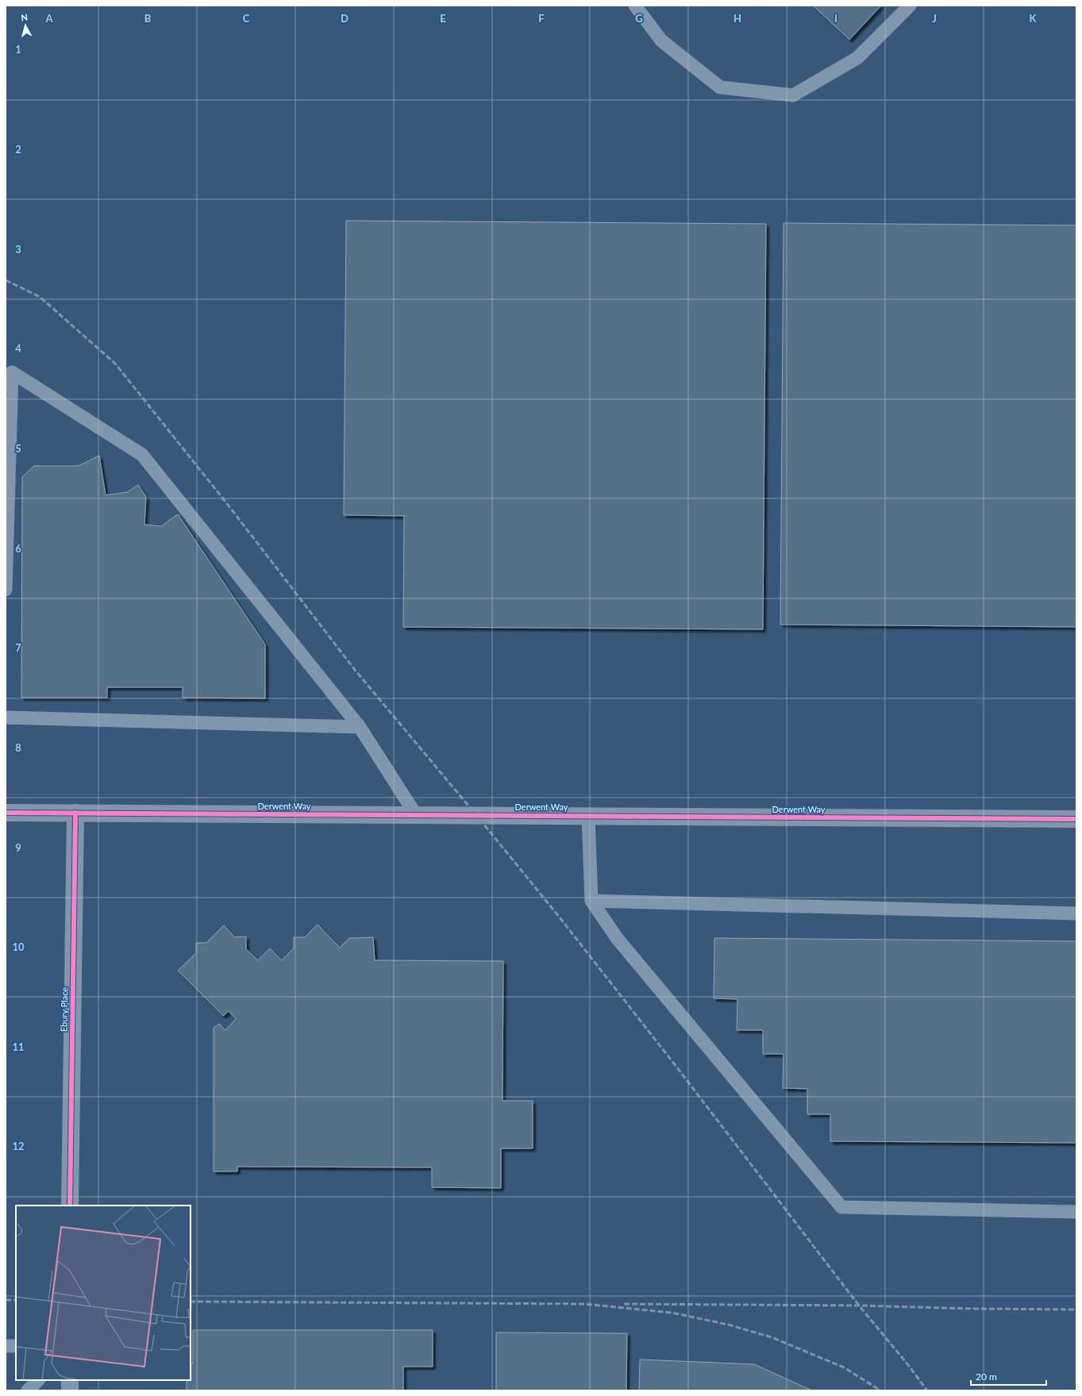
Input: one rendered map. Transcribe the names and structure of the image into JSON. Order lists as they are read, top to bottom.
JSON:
{
  "streets": {
    "street": ["Derwent Way", "Ebury Place"]
  },
  "crossings": [
    ["Derwent Way", "Ebury Place"]
  ],
  "scale_bar": "20 m",
  "north": "top",
  "grid": {
    "columns": [
      "A",
      "B",
      "C",
      "D",
      "E",
      "F",
      "G",
      "H",
      "I",
      "J",
      "K"
    ],
    "rows": [
      "1",
      "2",
      "3",
      "4",
      "5",
      "6",
      "7",
      "8",
      "9",
      "10",
      "11",
      "12"
    ]
  }
}
